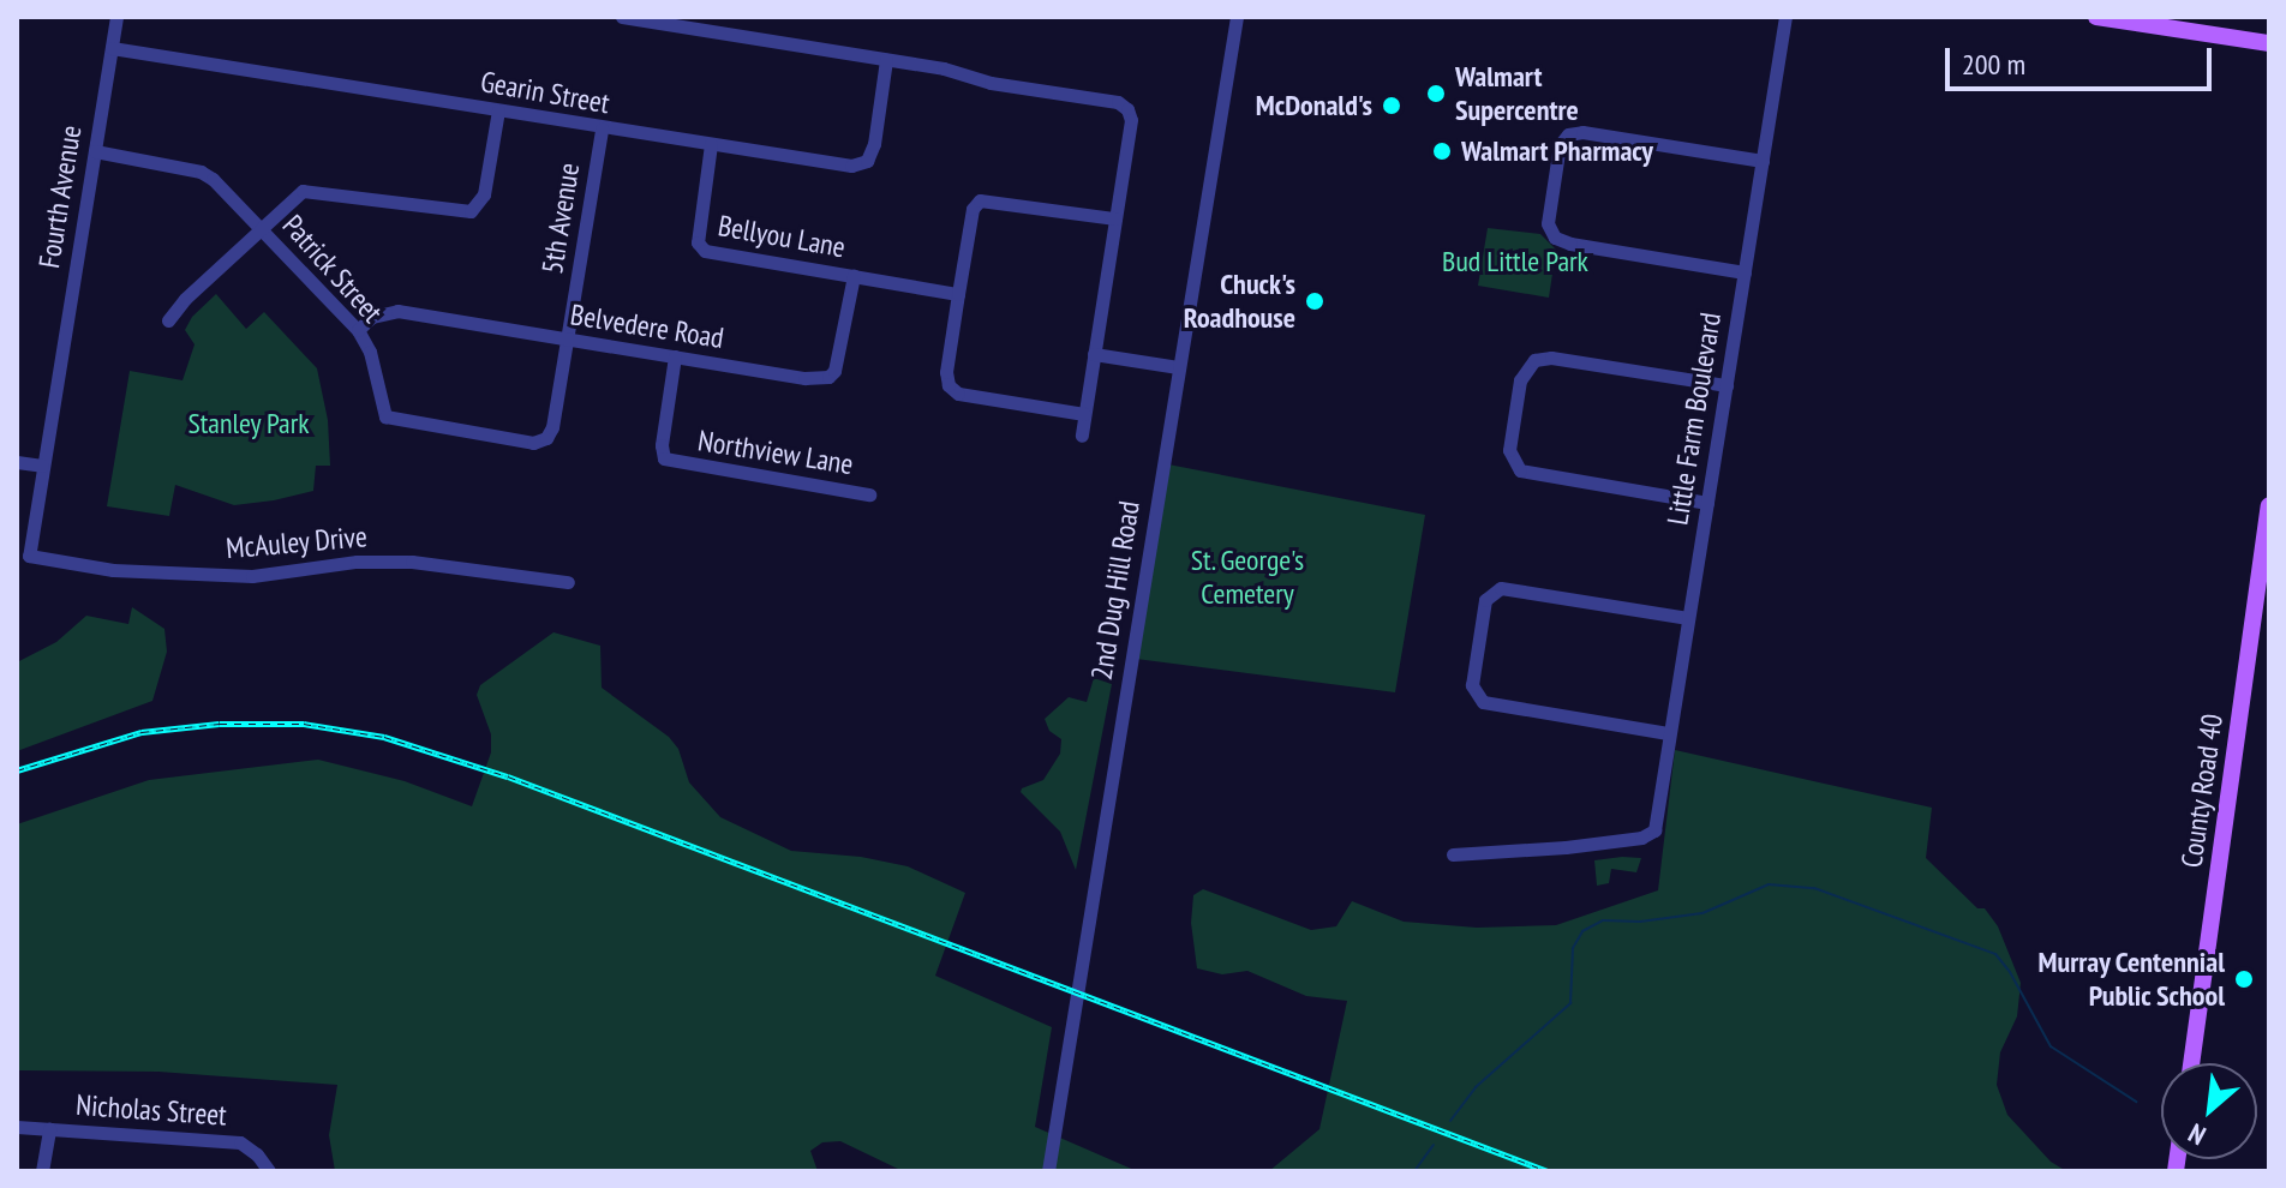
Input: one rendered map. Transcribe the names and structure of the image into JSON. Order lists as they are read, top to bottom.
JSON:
{
  "streets": {
    "main road": ["County Road 40"],
    "street": [
      "Gearin Street",
      "Fourth Avenue",
      "5th Avenue",
      "Bellyou Lane",
      "Patrick Street",
      "Belvedere Road",
      "Little Farm Boulevard",
      "Northview Lane",
      "McAuley Drive",
      "2nd Dug Hill Road",
      "Nicholas Street"
    ]
  },
  "crossings": [
    ["Gearin Street", "Fourth Avenue"],
    ["Gearin Street", "5th Avenue"],
    ["Gearin Street", "Bellyou Lane"],
    ["Fourth Avenue", "Patrick Street"],
    ["Fourth Avenue", "McAuley Drive"],
    ["5th Avenue", "Patrick Street"],
    ["5th Avenue", "Belvedere Road"],
    ["Bellyou Lane", "Belvedere Road"],
    ["Patrick Street", "Belvedere Road"],
    ["Belvedere Road", "Northview Lane"]
  ],
  "parks": ["Bud Little Park", "Stanley Park", "St. George's Cemetery"],
  "places": [
    "Walmart Supercentre",
    "McDonald's",
    "Walmart Pharmacy",
    "Chuck's Roadhouse",
    "Murray Centennial Public School"
  ],
  "scale_bar": "200 m",
  "north": "bottom left"
}
